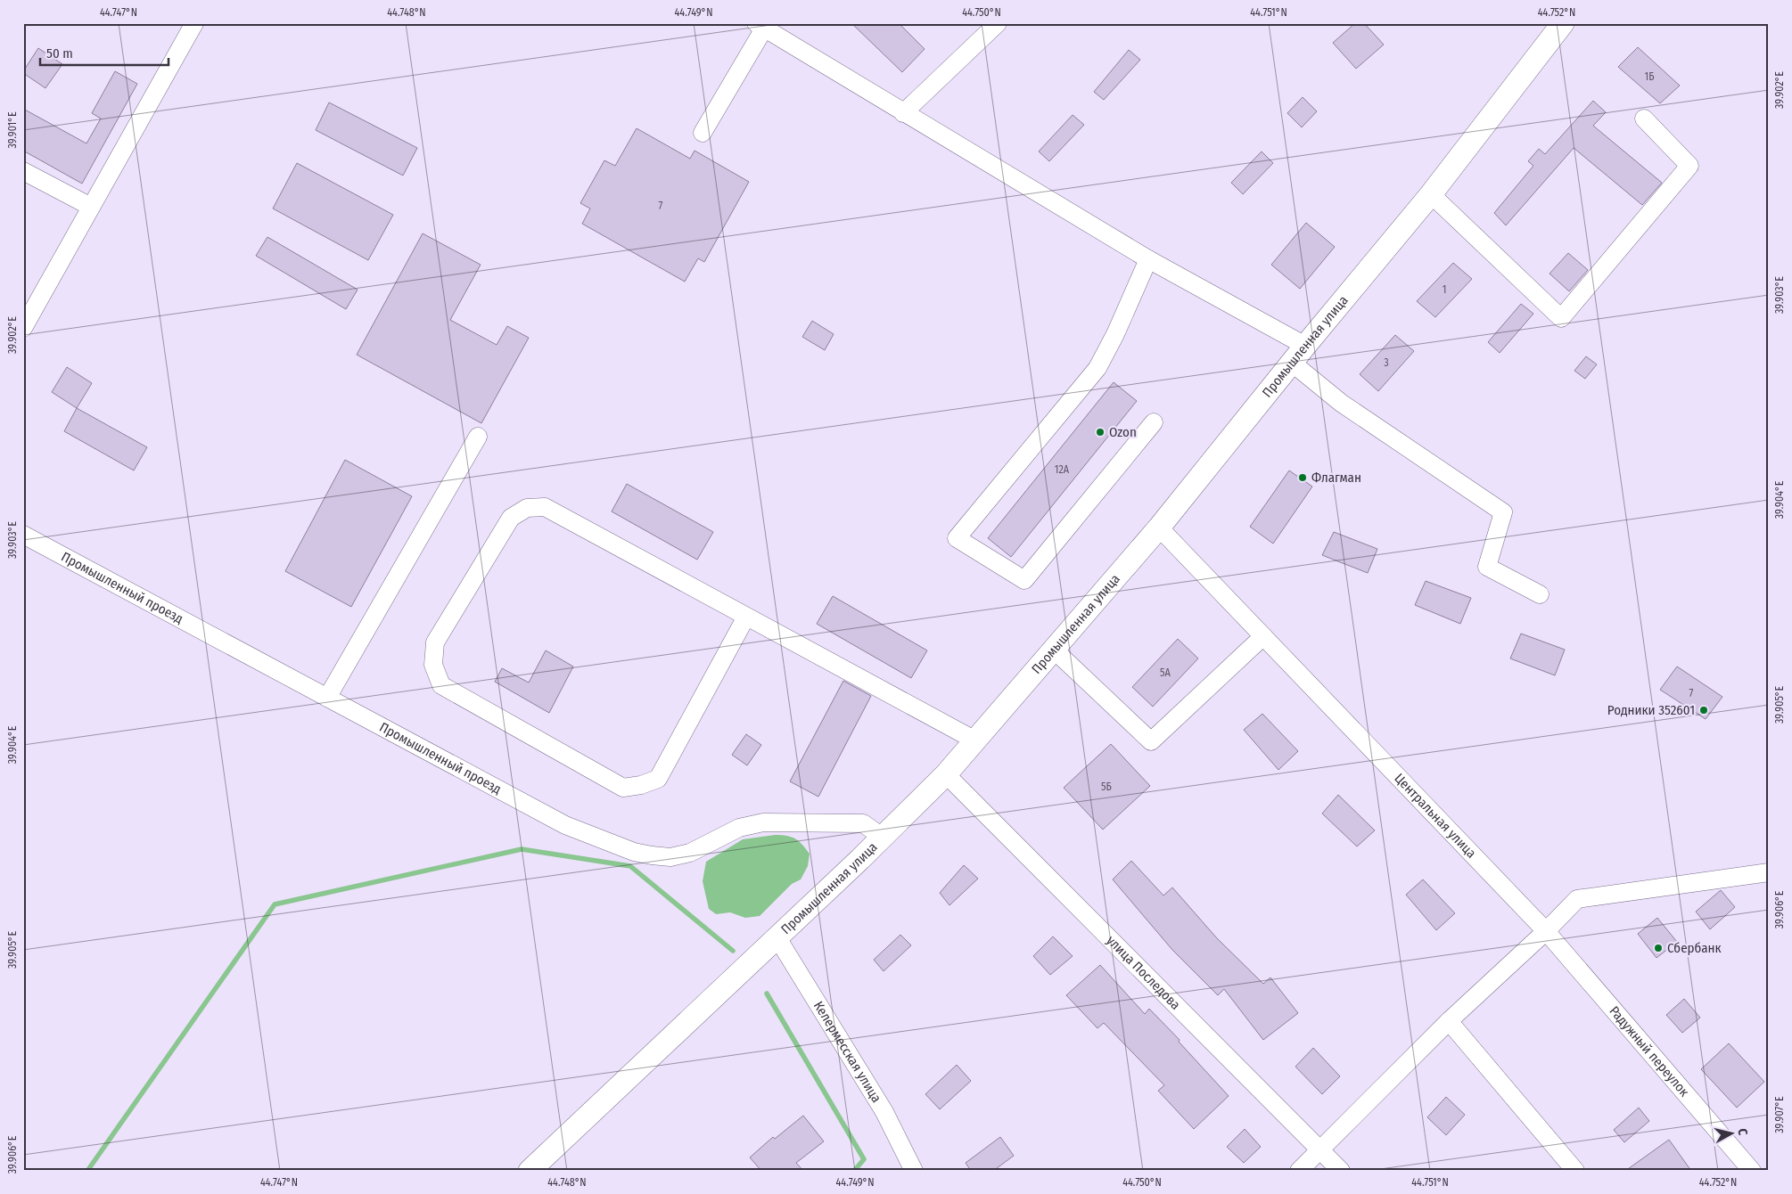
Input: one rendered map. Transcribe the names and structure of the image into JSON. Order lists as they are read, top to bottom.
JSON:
{
  "streets": {
    "main road": ["Промышленная улица"],
    "street": [
      "Промышленный проезд",
      "Центральная улица",
      "улица Последова",
      "Радужный переулок",
      "Келермесская улица"
    ]
  },
  "crossings": [
    ["Промышленная улица", "Промышленный проезд"],
    ["Промышленная улица", "Центральная улица"],
    ["Промышленная улица", "улица Последова"],
    ["Промышленная улица", "Келермесская улица"],
    ["Центральная улица", "Радужный переулок"]
  ],
  "places": [
    "Ozon",
    "Флагман",
    "Родники 352601",
    "Сбербанк"
  ],
  "house_numbers": [
    "1Б",
    "7",
    "1",
    "3",
    "12А",
    "5А",
    "7",
    "5Б"
  ],
  "scale_bar": "50 m",
  "north": "right",
  "coordinates": [
    "44.747°N",
    "44.748°N",
    "44.749°N",
    "44.750°N",
    "44.751°N",
    "44.752°N",
    "39.902°E",
    "39.901°E",
    "39.903°E",
    "39.904°E",
    "39.905°E",
    "39.906°E",
    "39.907°E"
  ]
}
